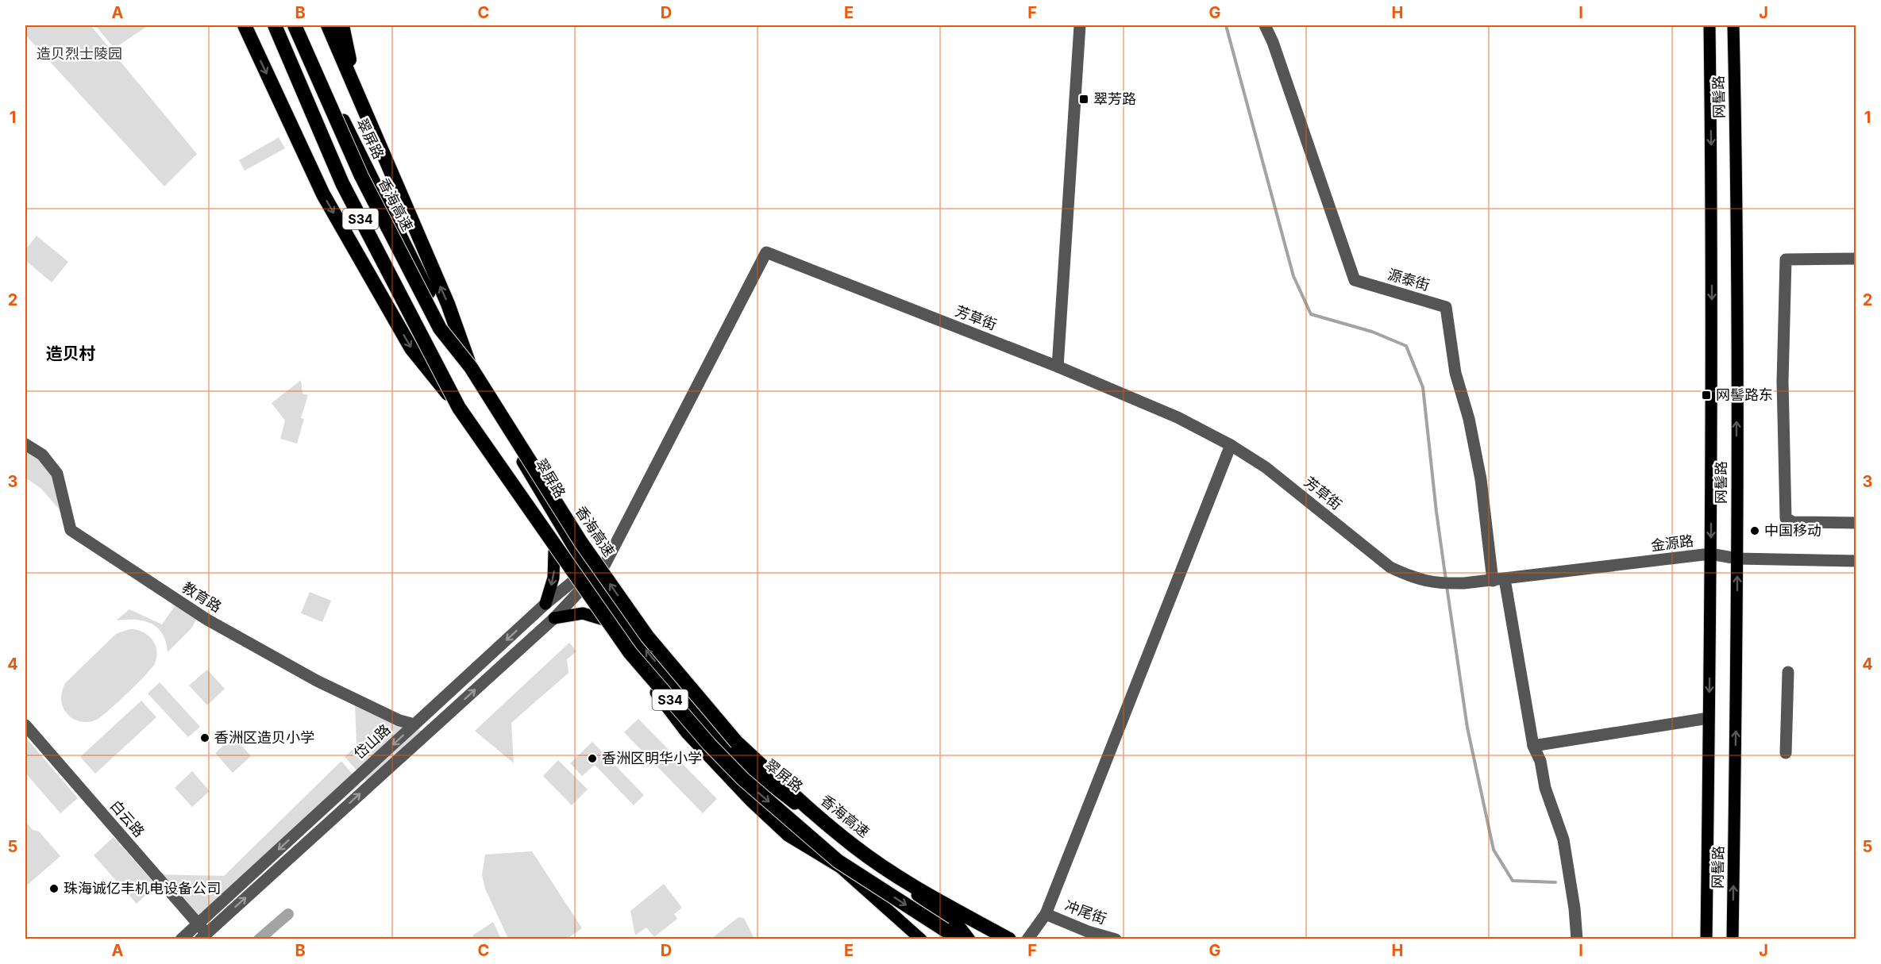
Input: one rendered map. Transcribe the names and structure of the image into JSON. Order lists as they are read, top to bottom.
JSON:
{
  "streets": {
    "highway": ["香海高速", "S34"],
    "main road": ["网髻路", "翠屏路"],
    "street": [
      "源泰街",
      "芳草街",
      "金源路",
      "教育路",
      "岱山路",
      "白云路",
      "冲尾街"
    ]
  },
  "crossings": [
    ["网髻路", "金源路"],
    ["翠屏路", "芳草街"],
    ["翠屏路", "岱山路"],
    ["源泰街", "芳草街"],
    ["源泰街", "金源路"],
    ["芳草街", "金源路"],
    ["芳草街", "岱山路"],
    ["教育路", "岱山路"],
    ["岱山路", "白云路"]
  ],
  "districts": ["造贝村"],
  "parks": ["造贝烈士陵园"],
  "places": {
    "transit": ["翠芳路", "网髻路东"],
    "other": [
      "中国移动",
      "香洲区造贝小学",
      "香洲区明华小学",
      "珠海诚亿丰机电设备公司"
    ]
  },
  "grid": {
    "columns": [
      "A",
      "B",
      "C",
      "D",
      "E",
      "F",
      "G",
      "H",
      "I",
      "J"
    ],
    "rows": [
      "1",
      "2",
      "3",
      "4",
      "5"
    ]
  }
}
